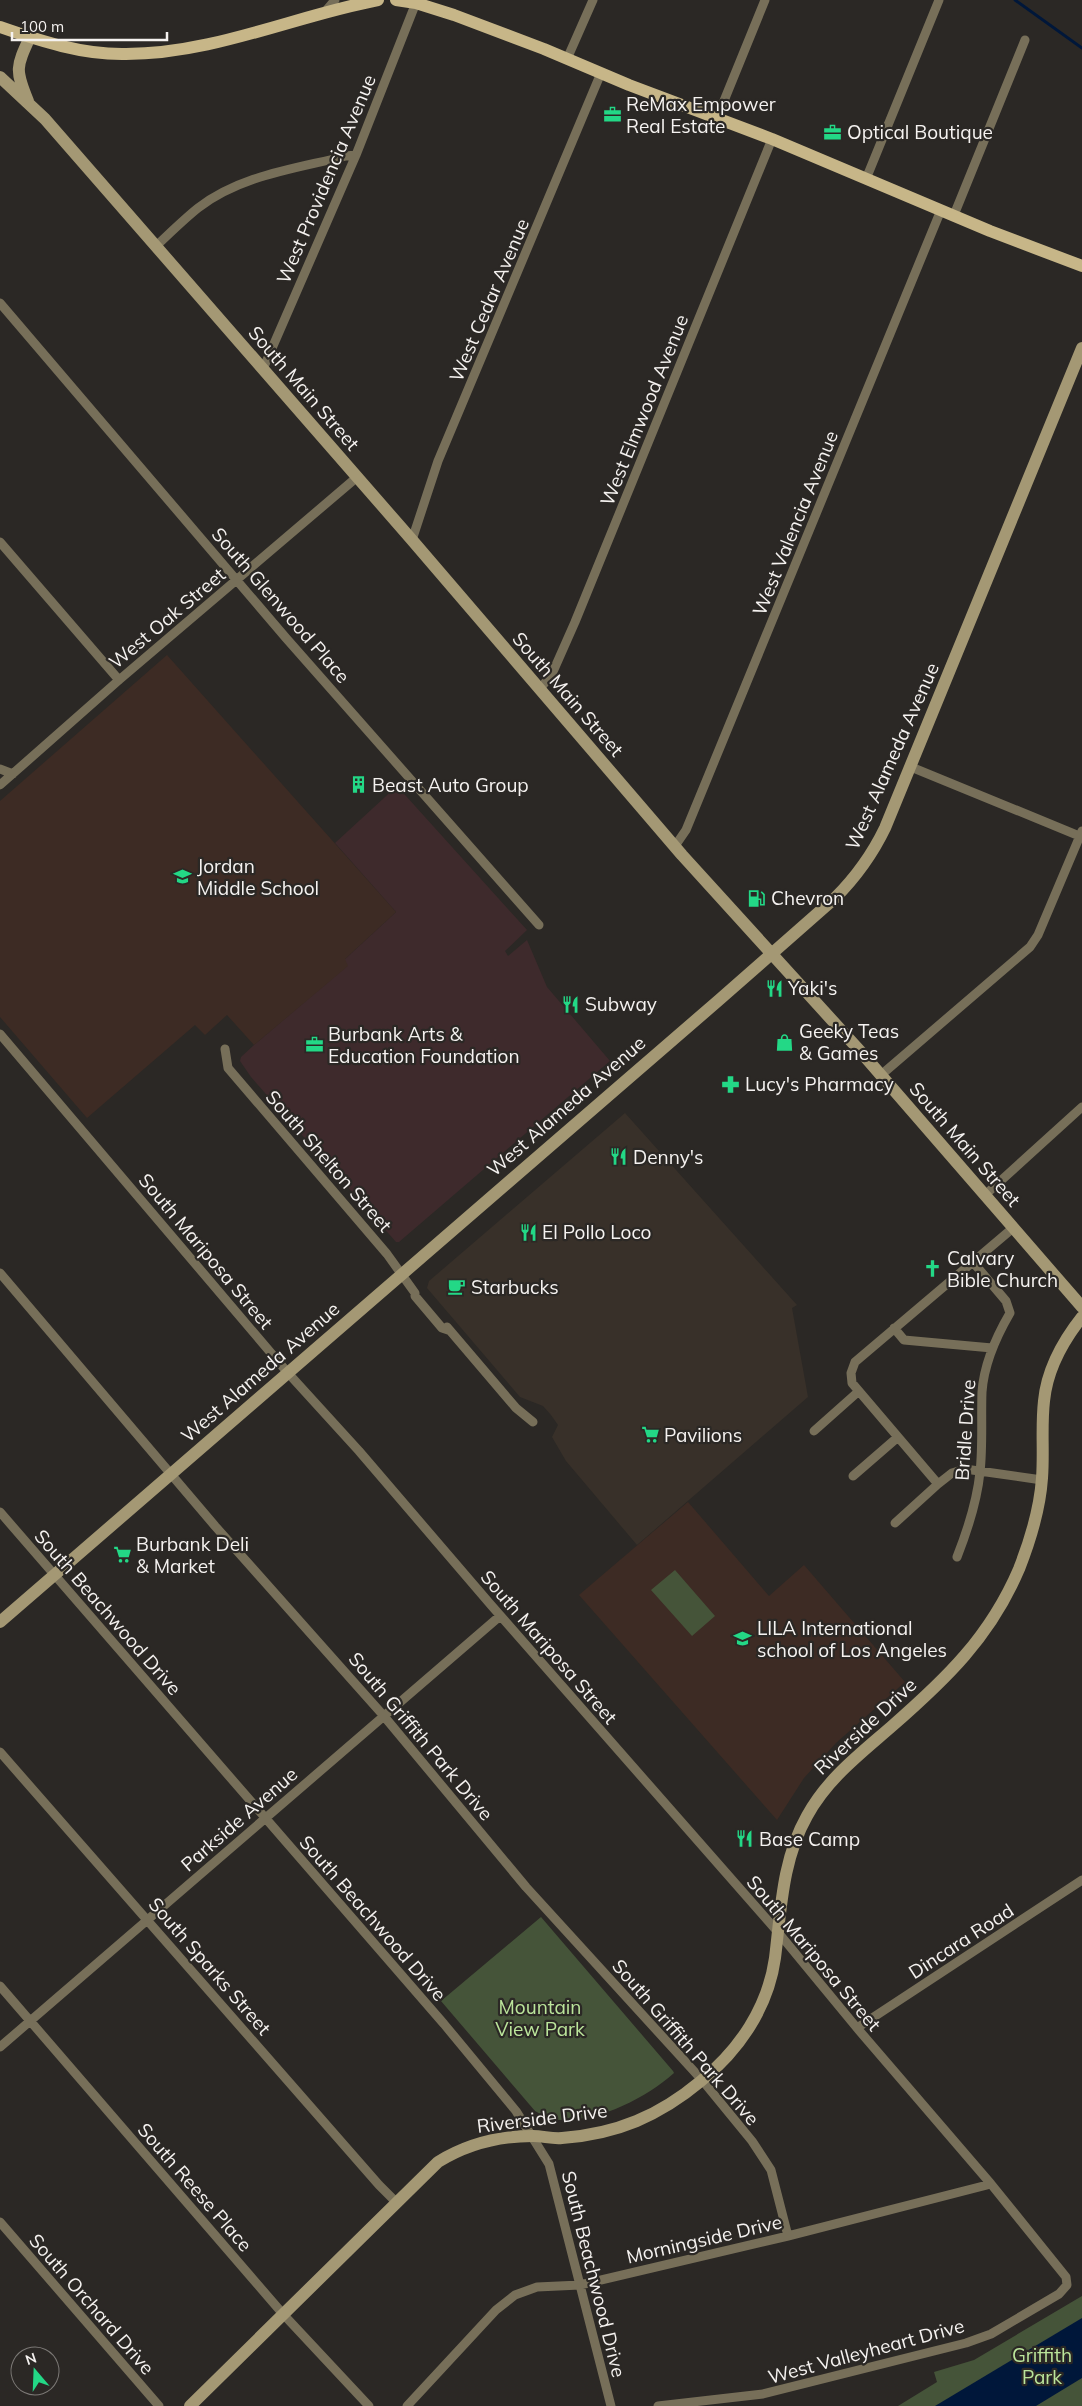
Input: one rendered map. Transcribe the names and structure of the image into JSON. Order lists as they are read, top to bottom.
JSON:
{
  "streets": {
    "main road": ["South Main Street", "West Alameda Avenue", "Riverside Drive"],
    "street": [
      "West Providencia Avenue",
      "West Cedar Avenue",
      "West Elmwood Avenue",
      "West Valencia Avenue",
      "South Glenwood Place",
      "West Oak Street",
      "South Shelton Street",
      "South Mariposa Street",
      "Bridle Drive",
      "South Beachwood Drive",
      "South Griffith Park Drive",
      "Parkside Avenue",
      "Dincara Road",
      "South Sparks Street",
      "South Reese Place",
      "Morningside Drive",
      "South Orchard Drive",
      "West Valleyheart Drive"
    ]
  },
  "crossings": [
    ["West Providencia Avenue", "South Main Street"],
    ["West Cedar Avenue", "South Main Street"],
    ["South Main Street", "West Elmwood Avenue"],
    ["South Main Street", "West Valencia Avenue"],
    ["South Main Street", "West Oak Street"],
    ["South Main Street", "West Alameda Avenue"],
    ["South Glenwood Place", "West Oak Street"],
    ["West Alameda Avenue", "South Shelton Street"],
    ["West Alameda Avenue", "South Mariposa Street"],
    ["West Alameda Avenue", "South Beachwood Drive"],
    ["West Alameda Avenue", "South Griffith Park Drive"],
    ["South Mariposa Street", "Riverside Drive"],
    ["South Mariposa Street", "Parkside Avenue"],
    ["South Mariposa Street", "Dincara Road"],
    ["South Mariposa Street", "Morningside Drive"],
    ["South Mariposa Street", "West Valleyheart Drive"],
    ["South Beachwood Drive", "Riverside Drive"],
    ["South Beachwood Drive", "Parkside Avenue"],
    ["South Beachwood Drive", "Morningside Drive"],
    ["Riverside Drive", "South Griffith Park Drive"],
    ["Riverside Drive", "South Sparks Street"],
    ["Riverside Drive", "South Reese Place"],
    ["South Griffith Park Drive", "Parkside Avenue"],
    ["South Griffith Park Drive", "Morningside Drive"],
    ["Parkside Avenue", "South Sparks Street"],
    ["Parkside Avenue", "South Reese Place"]
  ],
  "parks": ["Mountain View Park", "Griffith Park"],
  "places": {
    "office": ["ReMax Empower Real Estate", "Optical Boutique", "Burbank Arts & Education Foundation"],
    "building": ["Beast Auto Group"],
    "school or university": ["Jordan Middle School", "LILA International school of Los Angeles"],
    "fuel station": ["Chevron"],
    "restaurant": [
      "Yaki's",
      "Subway",
      "Denny's",
      "El Pollo Loco",
      "Base Camp"
    ],
    "shop": ["Geeky Teas & Games"],
    "pharmacy": ["Lucy's Pharmacy"],
    "church": ["Calvary Bible Church"],
    "cafe": ["Starbucks"],
    "supermarket": ["Pavilions", "Burbank Deli & Market"]
  },
  "scale_bar": "100 m",
  "north": "top"
}
